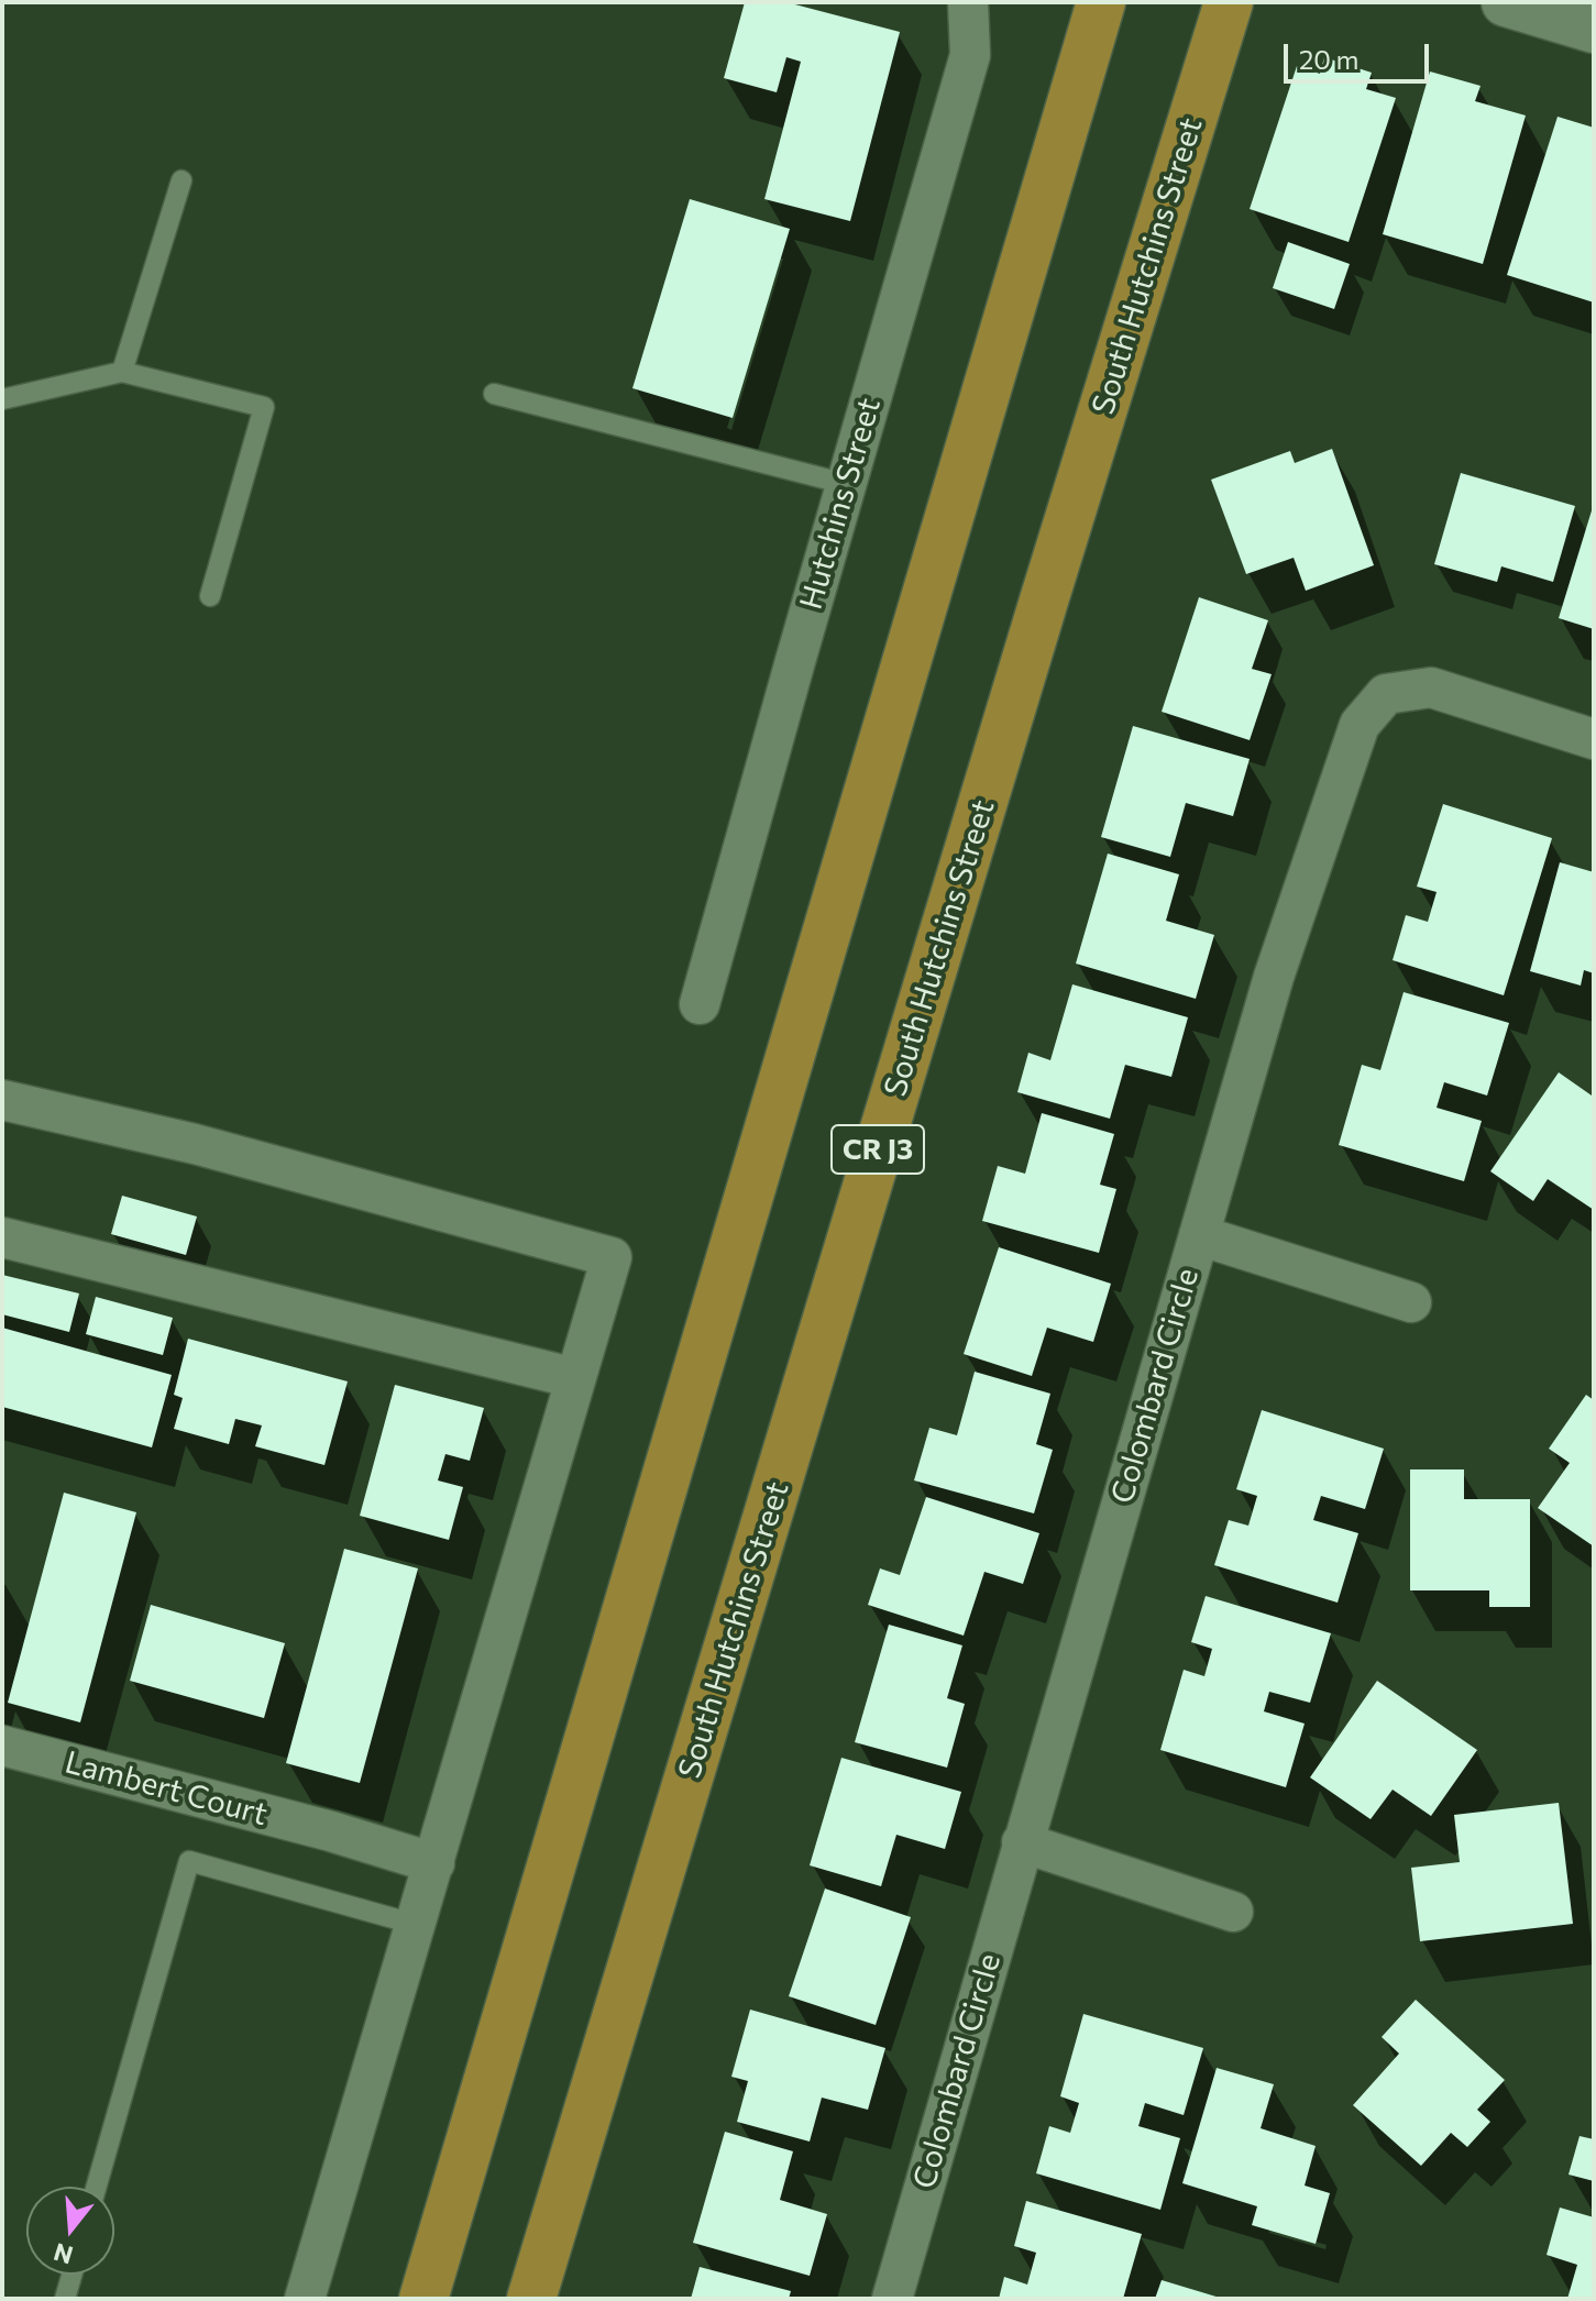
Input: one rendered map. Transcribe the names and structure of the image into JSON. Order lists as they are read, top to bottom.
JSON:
{
  "streets": {
    "main road": ["South Hutchins Street", "CR J3"],
    "street": ["Hutchins Street", "Colombard Circle", "Lambert Court"]
  },
  "scale_bar": "20 m",
  "north": "bottom"
}
